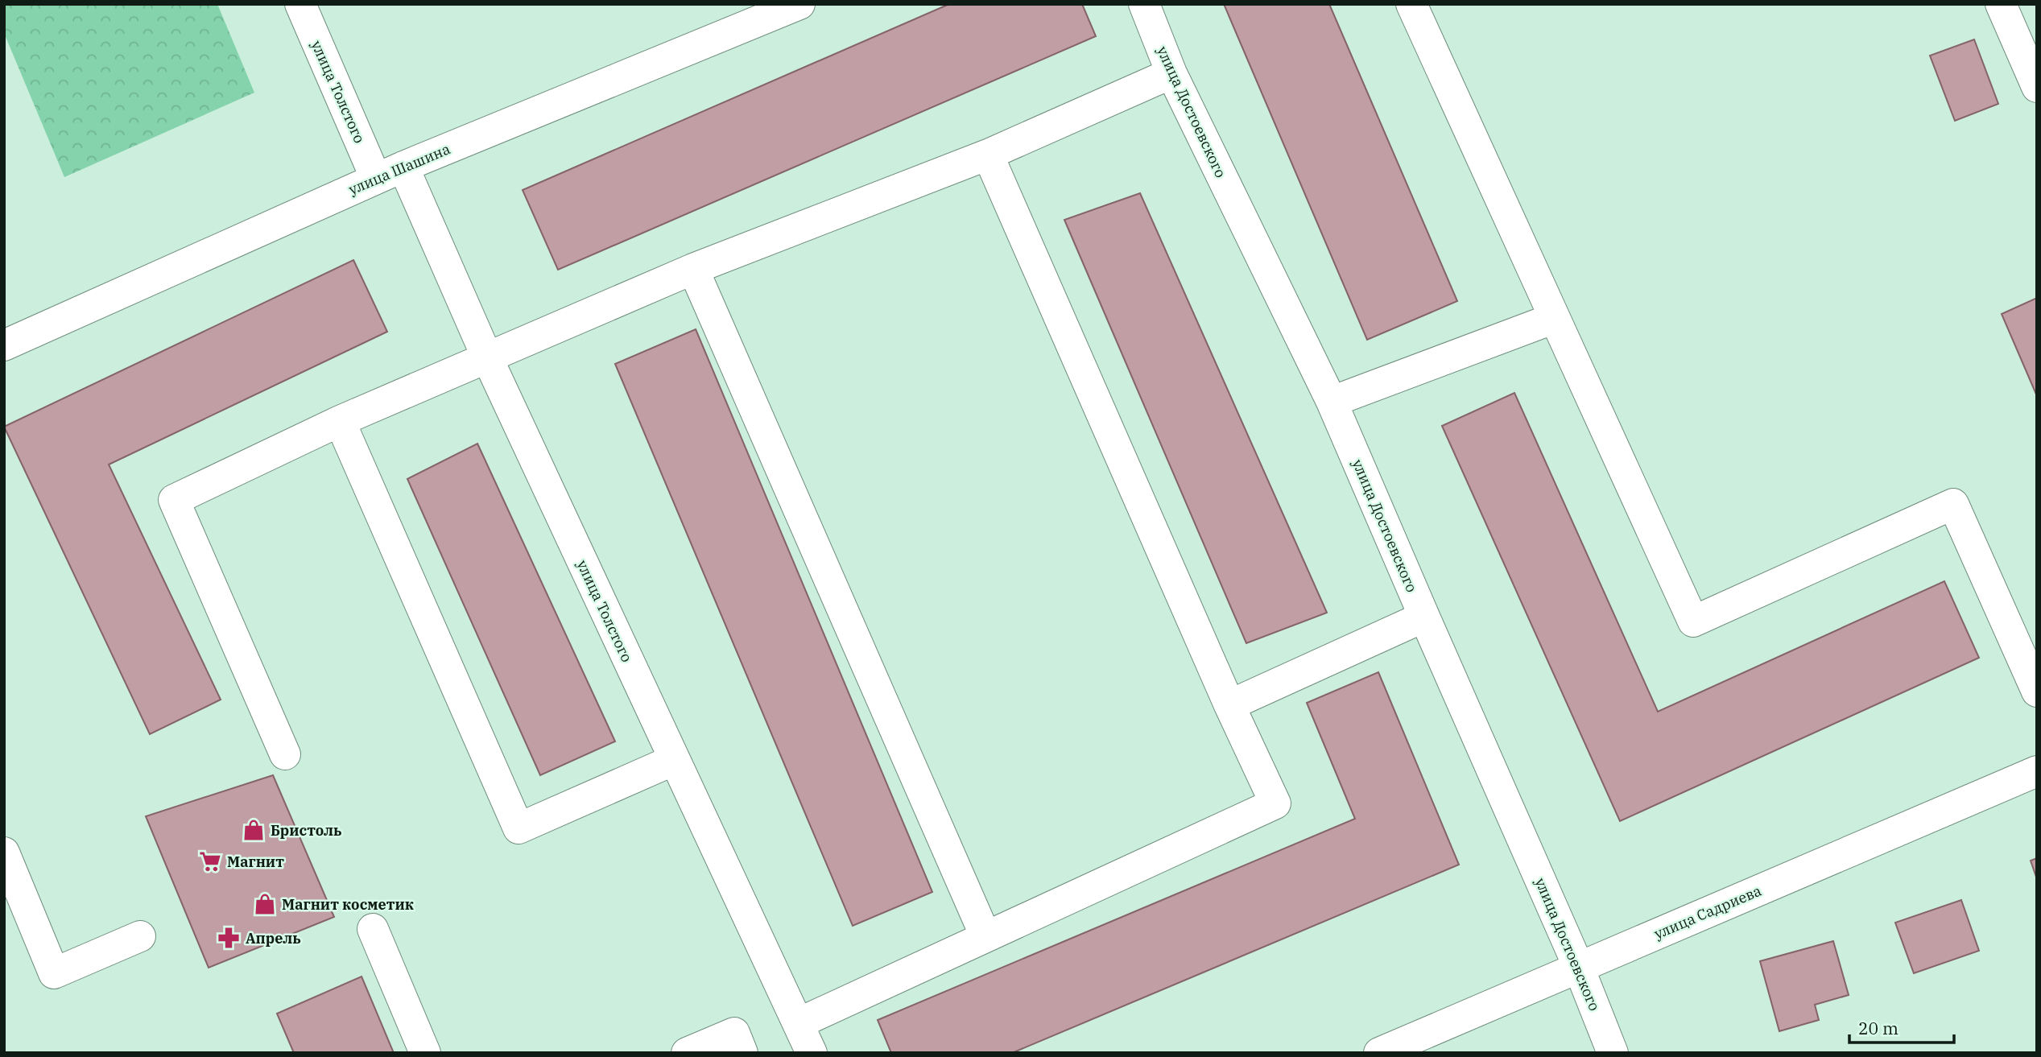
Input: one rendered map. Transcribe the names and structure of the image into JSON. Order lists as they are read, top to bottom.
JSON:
{
  "streets": {
    "street": [
      "улица Толстого",
      "улица Достоевского",
      "улица Шашина",
      "улица Садриева"
    ]
  },
  "crossings": [
    ["улица Толстого", "улица Шашина"],
    ["улица Достоевского", "улица Садриева"]
  ],
  "places": {
    "shop": ["Бристоль", "Магнит косметик"],
    "supermarket": ["Магнит"],
    "pharmacy": ["Апрель"]
  },
  "scale_bar": "20 m"
}
